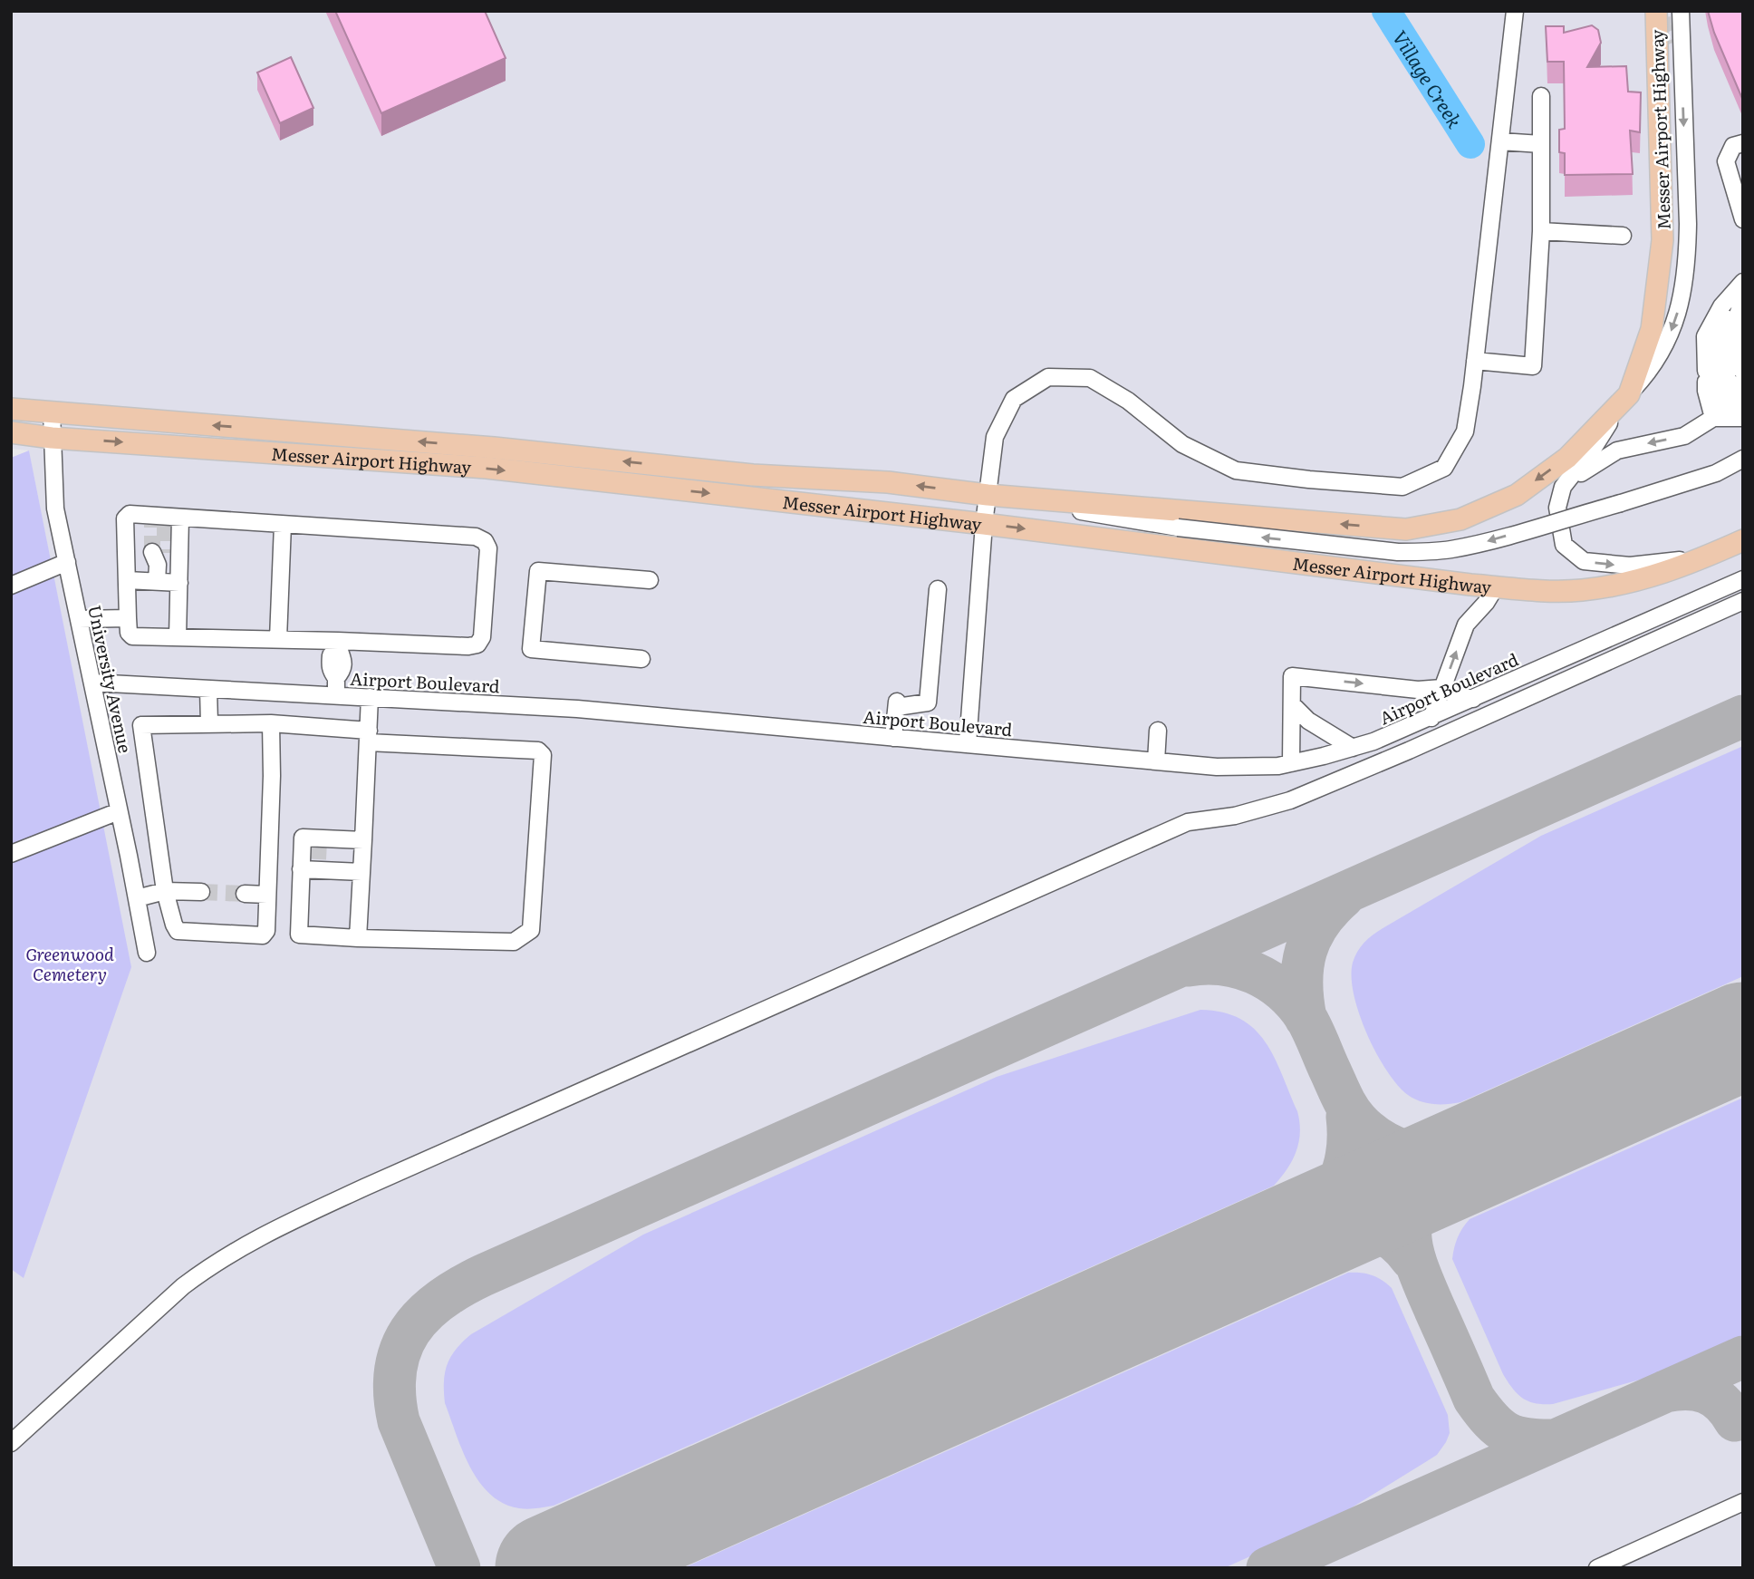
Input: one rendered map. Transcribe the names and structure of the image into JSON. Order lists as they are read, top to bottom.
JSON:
{
  "streets": {
    "main road": ["Messer Airport Highway"],
    "street": ["University Avenue", "Airport Boulevard"]
  },
  "crossings": [
    ["Messer Airport Highway", "University Avenue"],
    ["University Avenue", "Airport Boulevard"]
  ],
  "water": ["Village Creek"],
  "parks": ["Greenwood Cemetery"]
}
